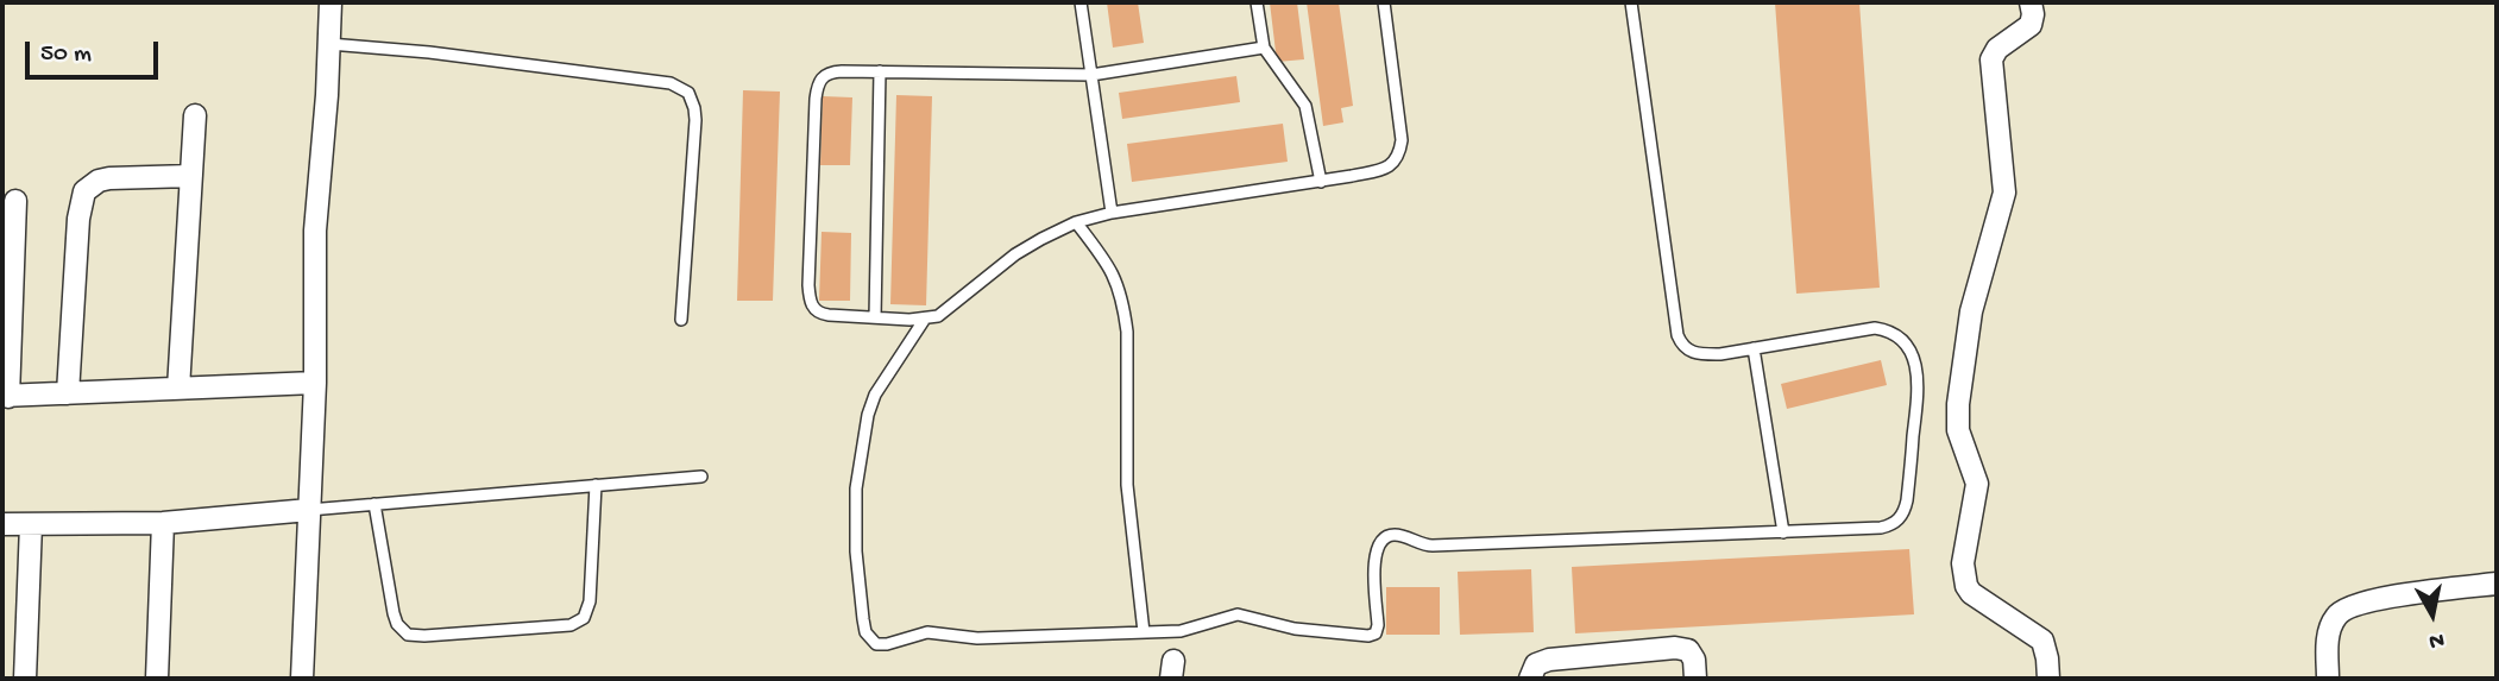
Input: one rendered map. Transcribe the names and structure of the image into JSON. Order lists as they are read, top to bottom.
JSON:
{
  "scale_bar": "50 m",
  "north": "bottom"
}
